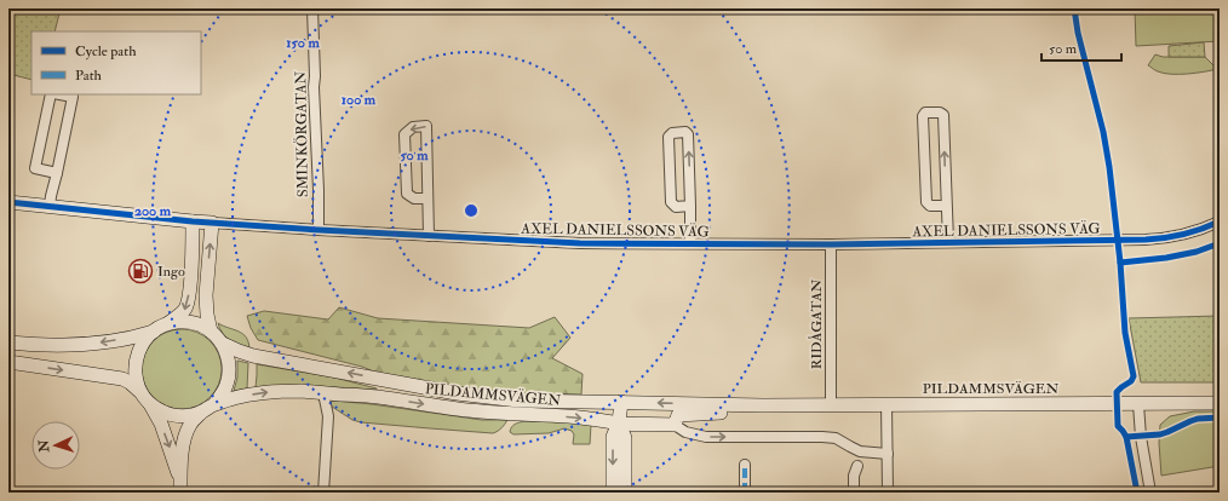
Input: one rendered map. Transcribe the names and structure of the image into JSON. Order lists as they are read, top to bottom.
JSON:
{
  "streets": {
    "main road": ["AXEL DANIELSSONS VÄG", "PILDAMMSVÄGEN"],
    "street": ["SMINKÖRGATAN", "RIDÅGATAN"]
  },
  "crossings": [
    ["SMINKÖRGATAN", "AXEL DANIELSSONS VÄG"],
    ["AXEL DANIELSSONS VÄG", "RIDÅGATAN"],
    ["RIDÅGATAN", "PILDAMMSVÄGEN"]
  ],
  "places": {
    "fuel station": ["Ingo"]
  },
  "legend": ["Cycle path", "Path"],
  "scale_bar": "50 m",
  "north": "left",
  "rings": [
    "150 m",
    "100 m",
    "50 m",
    "200 m"
  ]
}
